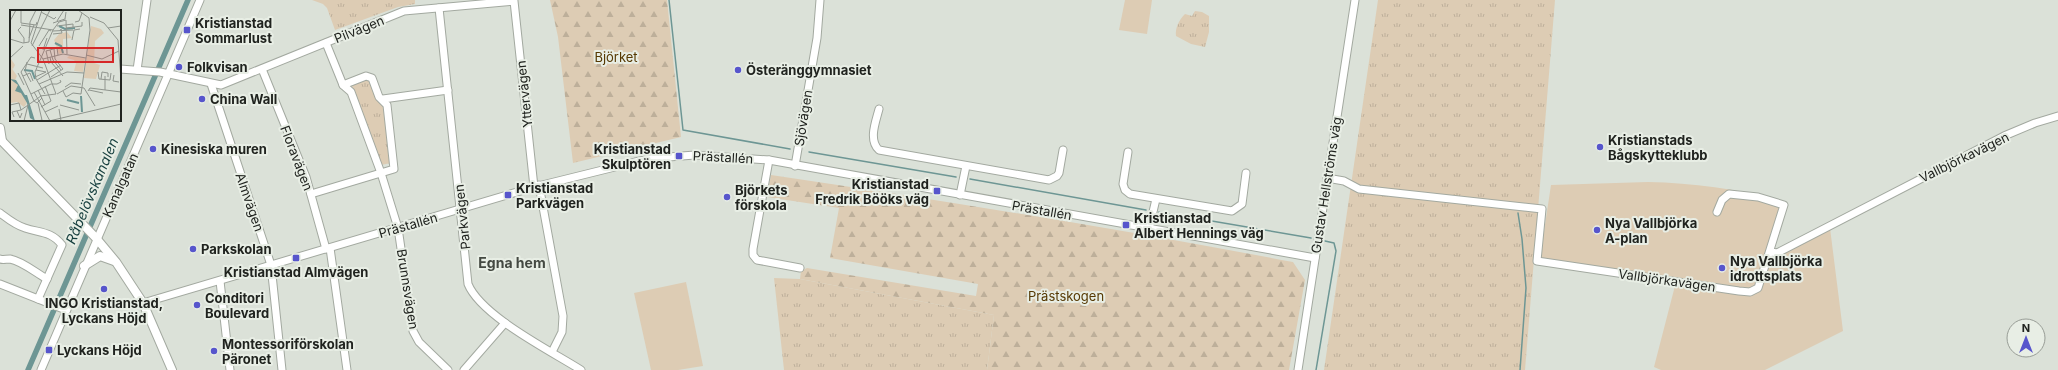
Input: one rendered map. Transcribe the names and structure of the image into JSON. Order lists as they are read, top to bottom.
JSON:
{
  "streets": {
    "street": [
      "Pilvägen",
      "Yttervägen",
      "Sjövägen",
      "Prästallén",
      "Vallbjörkavägen",
      "Floravägen",
      "Kanalgatan",
      "Gustav Hellströms väg",
      "Almvägen",
      "Parkvägen",
      "Brunnsvägen"
    ]
  },
  "crossings": [
    ["Pilvägen", "Yttervägen"],
    ["Pilvägen", "Floravägen"],
    ["Pilvägen", "Almvägen"],
    ["Pilvägen", "Parkvägen"],
    ["Pilvägen", "Brunnsvägen"],
    ["Yttervägen", "Prästallén"],
    ["Yttervägen", "Parkvägen"],
    ["Sjövägen", "Prästallén"],
    ["Prästallén", "Floravägen"],
    ["Prästallén", "Gustav Hellströms väg"],
    ["Prästallén", "Almvägen"],
    ["Prästallén", "Parkvägen"],
    ["Prästallén", "Brunnsvägen"],
    ["Vallbjörkavägen", "Gustav Hellströms väg"]
  ],
  "districts": ["Egna hem"],
  "water": ["Råbelövskanalen"],
  "parks": ["Björket", "Prästskogen"],
  "places": {
    "transit": [
      "Kristianstad Sommarlust",
      "Kristianstad Skulptören",
      "Kristianstad Fredrik Bööks väg",
      "Kristianstad Parkvägen",
      "Kristianstad Albert Hennings väg",
      "Kristianstad Almvägen",
      "Lyckans Höjd"
    ],
    "other": [
      "Folkvisan",
      "Österänggymnasiet",
      "China Wall",
      "Kristianstads Bågskytteklubb",
      "Kinesiska muren",
      "Björkets förskola",
      "Nya Vallbjörka A-plan",
      "Parkskolan",
      "Nya Vallbjörka idrottsplats",
      "INGO Kristianstad, Lyckans Höjd",
      "Conditori Boulevard",
      "Montessoriförskolan Päronet"
    ]
  },
  "north": "top"
}
